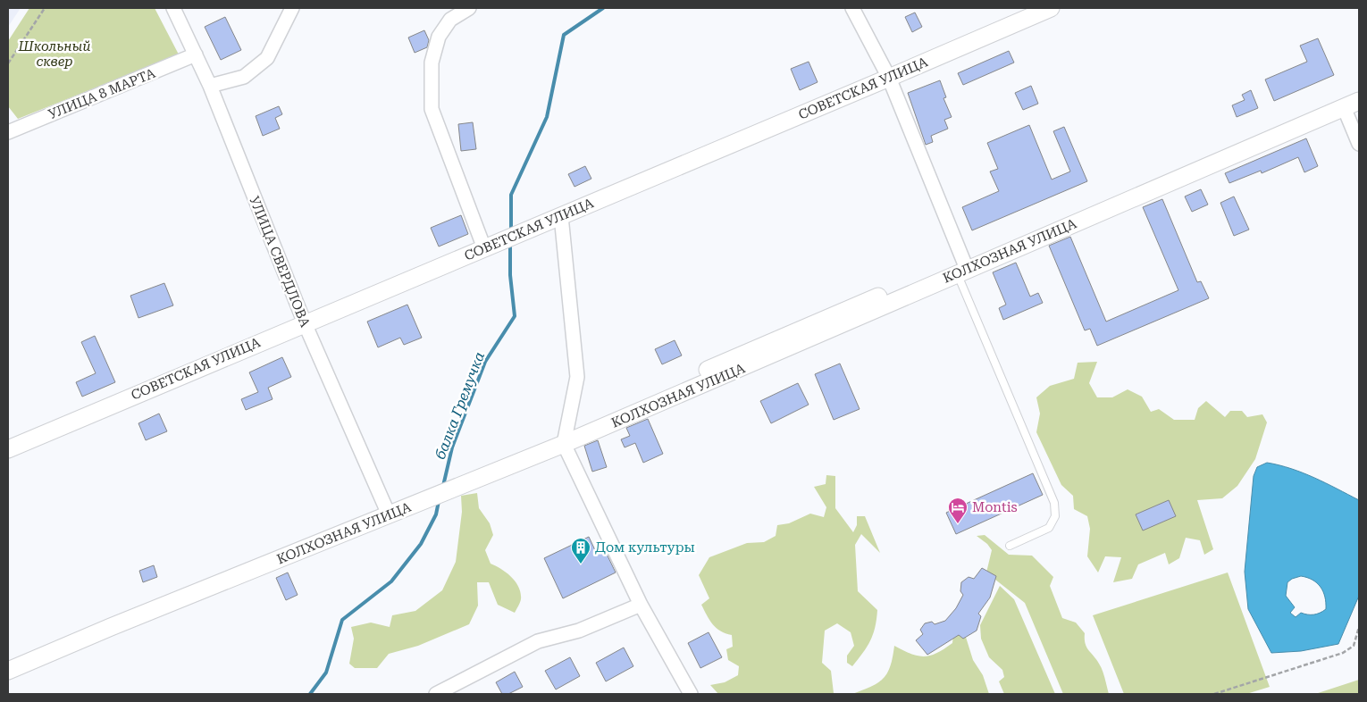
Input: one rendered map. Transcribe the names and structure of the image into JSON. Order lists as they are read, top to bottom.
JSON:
{
  "streets": {
    "street": [
      "СОВЕТСКАЯ УЛИЦА",
      "УЛИЦА 8 МАРТА",
      "КОЛХОЗНАЯ УЛИЦА",
      "УЛИЦА СВЕРДЛОВА"
    ]
  },
  "crossings": [
    ["СОВЕТСКАЯ УЛИЦА", "УЛИЦА СВЕРДЛОВА"],
    ["УЛИЦА 8 МАРТА", "УЛИЦА СВЕРДЛОВА"],
    ["КОЛХОЗНАЯ УЛИЦА", "УЛИЦА СВЕРДЛОВА"]
  ],
  "water": ["балка Гремучка"],
  "parks": ["Школьный сквер"],
  "places": {
    "hotel": ["Montis"],
    "building": ["Дом культуры"]
  }
}
